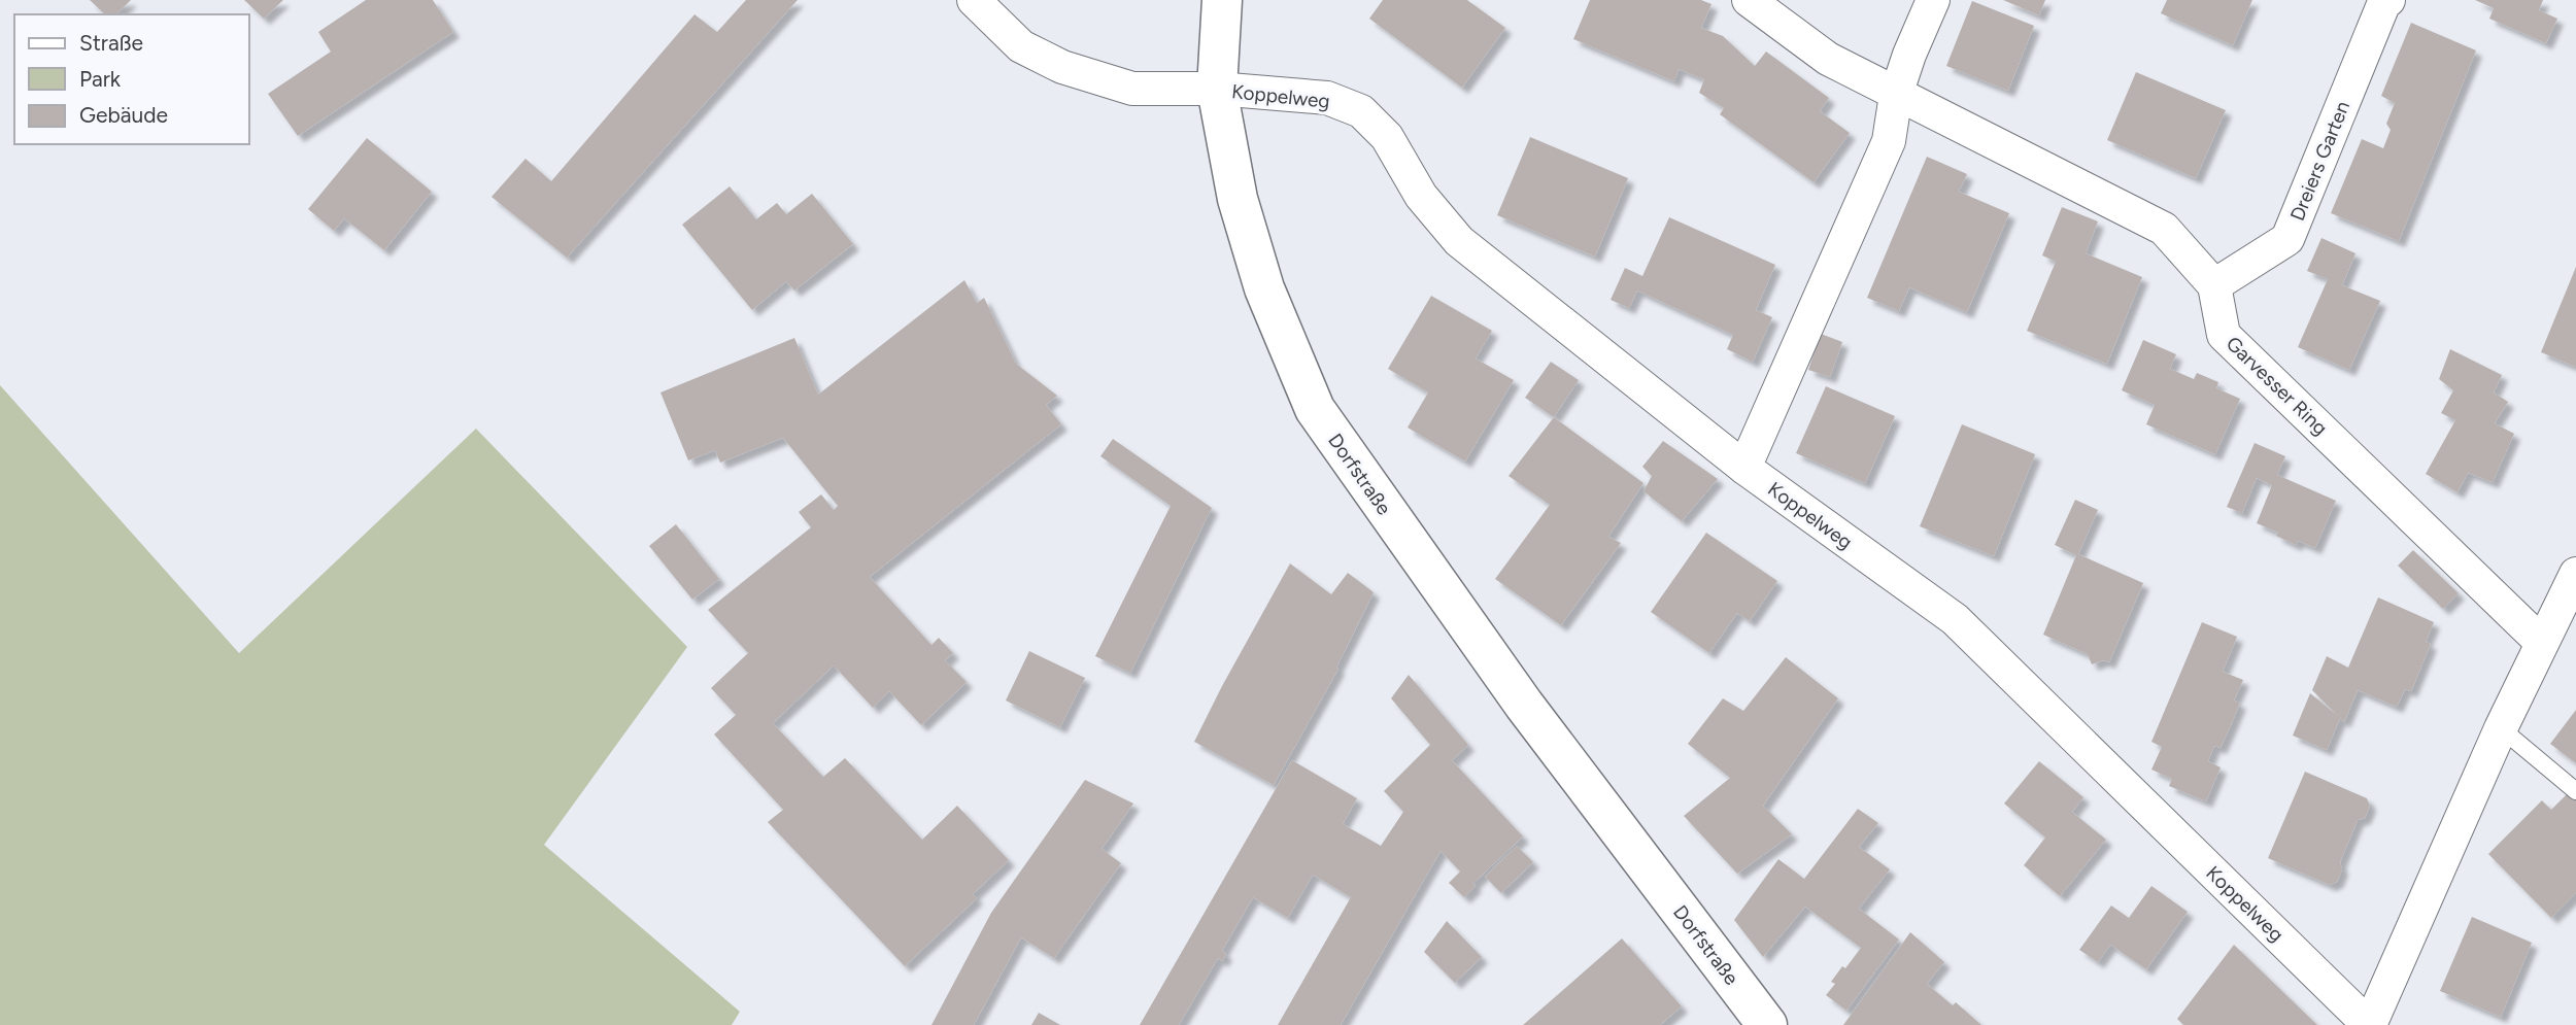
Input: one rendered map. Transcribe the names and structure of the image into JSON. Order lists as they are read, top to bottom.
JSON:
{
  "streets": {
    "street": [
      "Koppelweg",
      "Dreiers Garten",
      "Garvesser Ring",
      "Dorfstraße"
    ]
  },
  "crossings": [
    ["Koppelweg", "Dorfstraße"],
    ["Dreiers Garten", "Garvesser Ring"]
  ],
  "legend": ["Straße", "Park", "Gebäude"]
}
